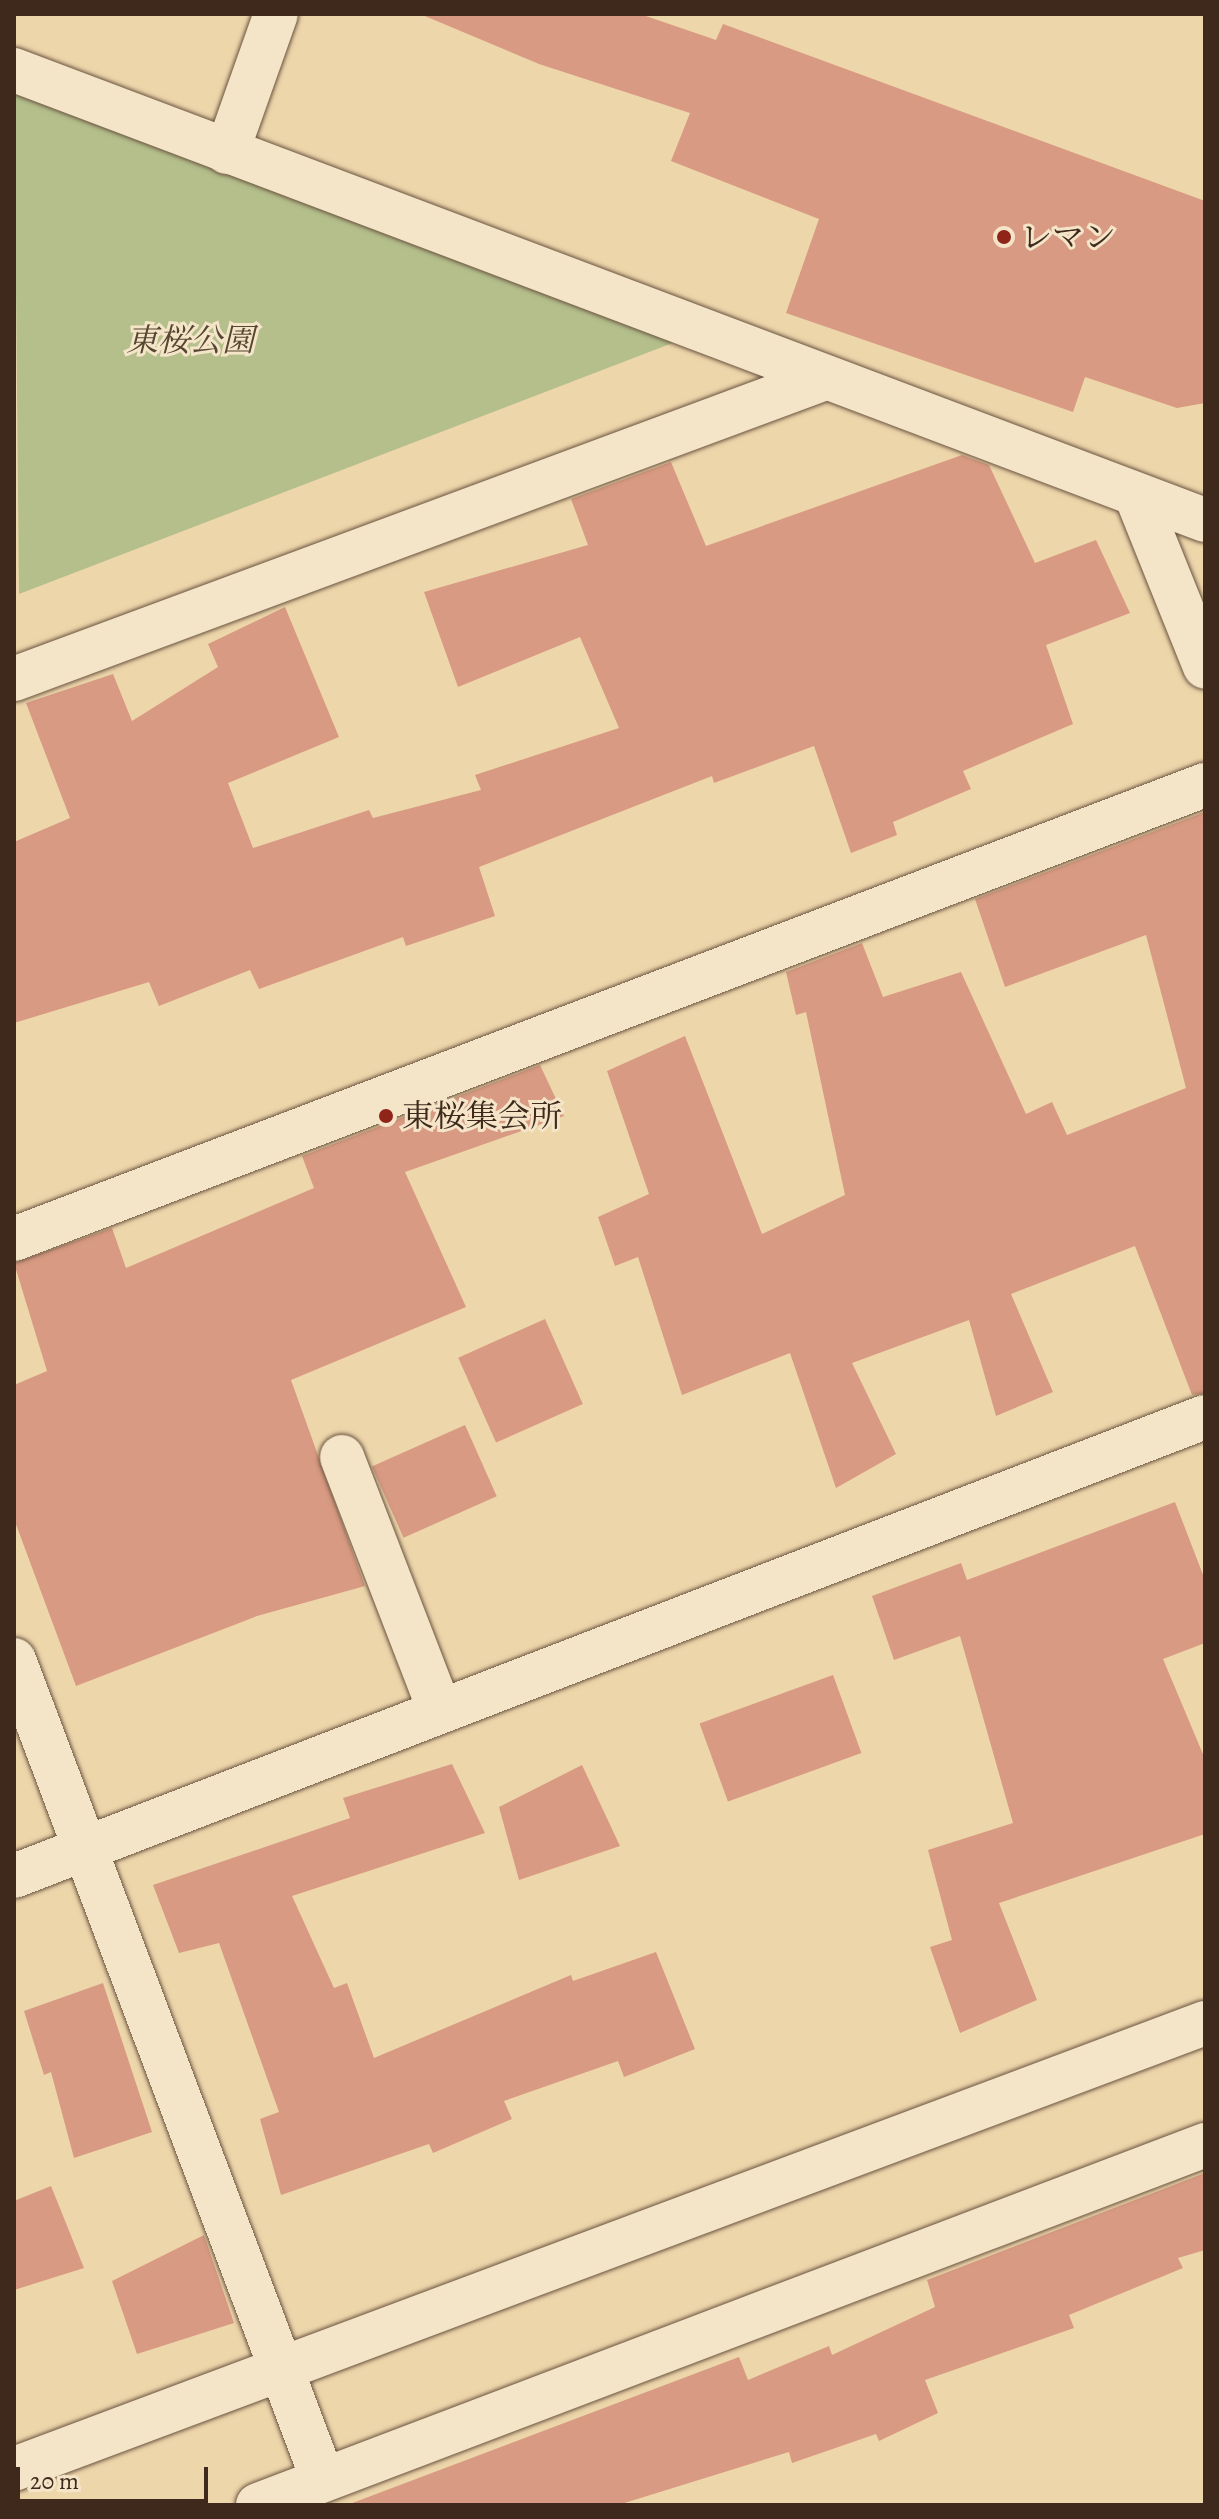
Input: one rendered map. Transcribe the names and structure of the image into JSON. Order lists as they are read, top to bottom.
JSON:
{
  "parks": ["東桜公園"],
  "places": ["レマン", "東桜集会所"],
  "scale_bar": "20 m"
}
